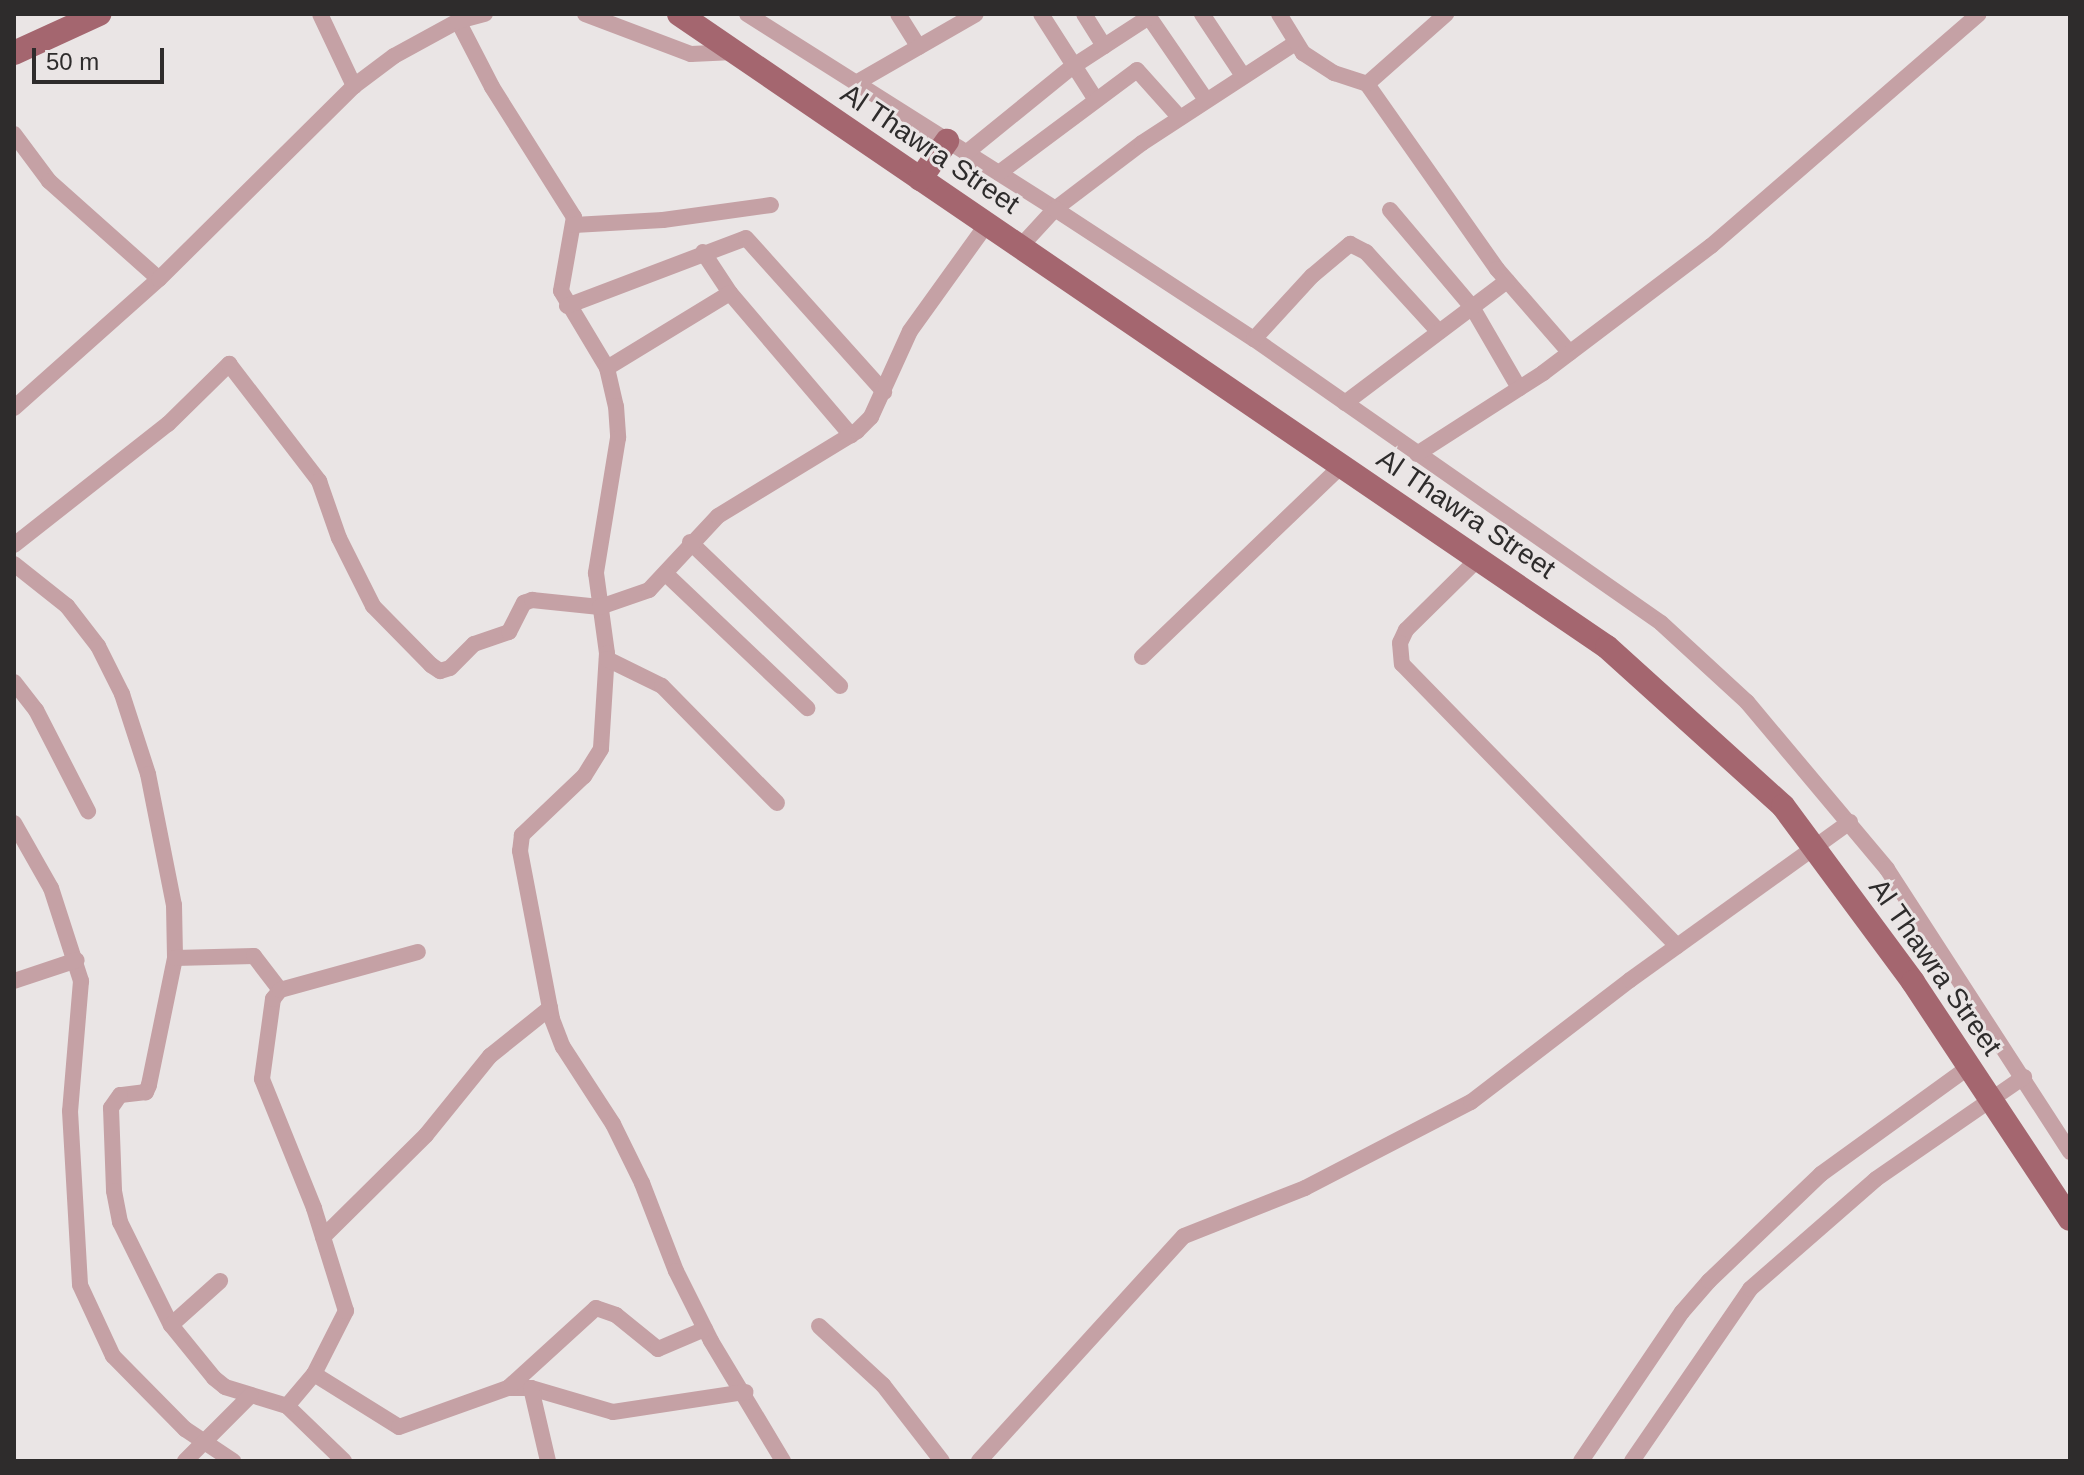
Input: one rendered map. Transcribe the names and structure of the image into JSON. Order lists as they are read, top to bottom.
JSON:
{
  "streets": {
    "main road": ["Al Thawra Street"]
  },
  "scale_bar": "50 m"
}
